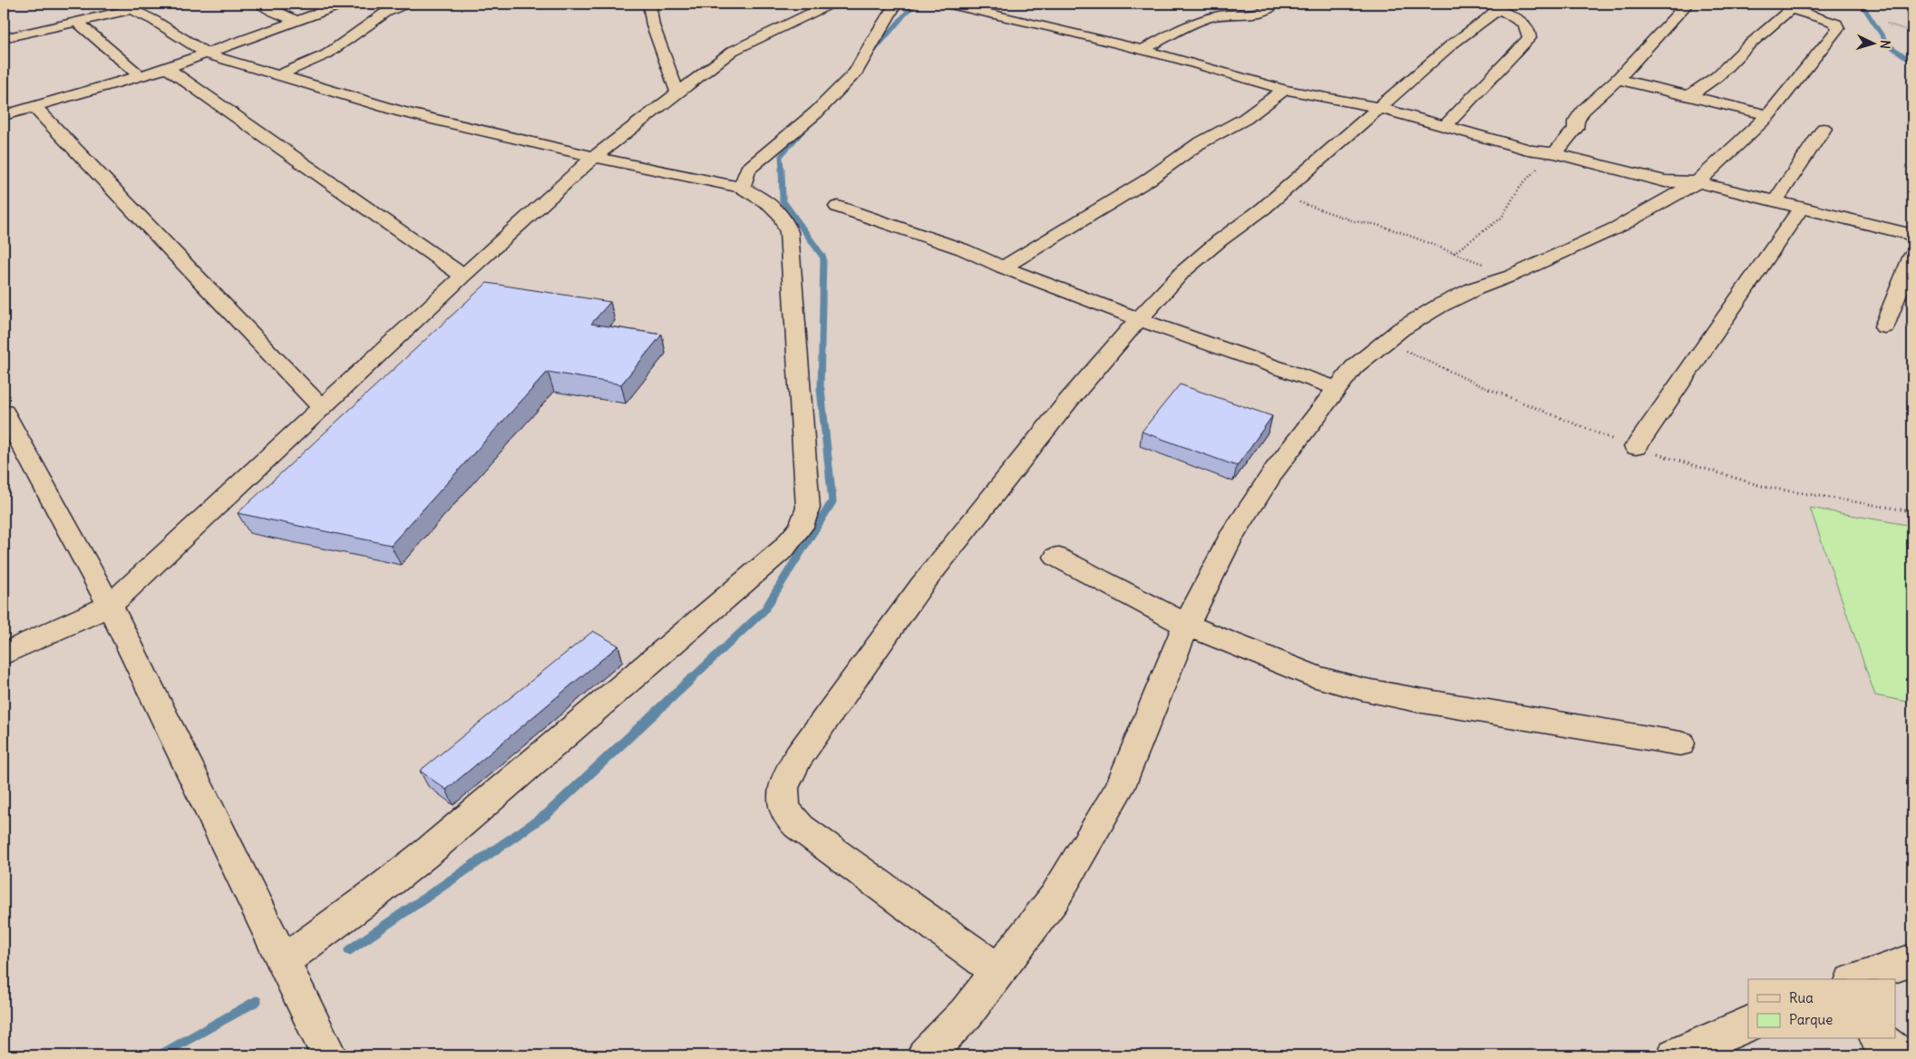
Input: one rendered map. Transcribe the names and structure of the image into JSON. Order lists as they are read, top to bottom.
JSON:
{
  "legend": ["Rua", "Parque"],
  "north": "right"
}
